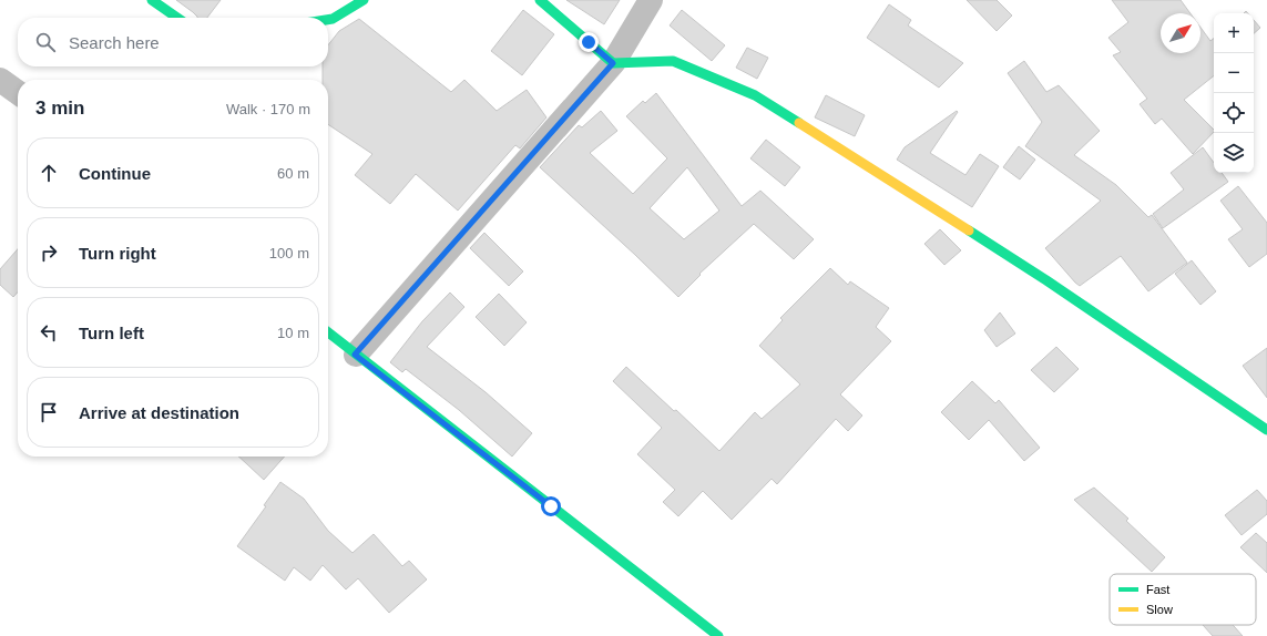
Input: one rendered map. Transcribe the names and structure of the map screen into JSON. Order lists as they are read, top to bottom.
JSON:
{
  "legend": ["Fast", "Slow"],
  "north": "top right",
  "page": {
    "map_buttons": ["+", "−"],
    "search": "Search here",
    "heading": ["3 min", "Walk · 170 m"],
    "list": [
      ["Continue", "60 m"],
      ["Turn right", "100 m"],
      ["Turn left", "10 m"],
      "Arrive at destination"
    ]
  }
}
